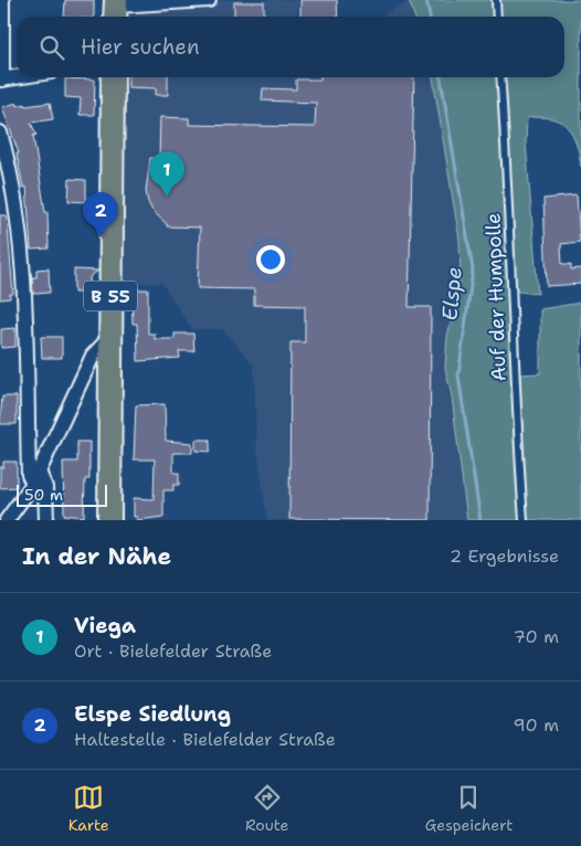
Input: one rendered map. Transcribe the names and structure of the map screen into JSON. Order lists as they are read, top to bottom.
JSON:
{
  "streets": {
    "main road": ["B 55"],
    "lane": ["Auf der Humpolle"]
  },
  "water": ["Elspe"],
  "scale_bar": "50 m",
  "page": {
    "search": "Hier suchen",
    "pins": ["1", "2"],
    "scale": "50 m",
    "heading": ["In der Nähe", "2 Ergebnisse"],
    "list": [
      {
        "mark": "1",
        "name": "Viega",
        "note": "Ort · Bielefelder Straße",
        "value": "70 m"
      },
      {
        "mark": "2",
        "name": "Elspe Siedlung",
        "note": "Haltestelle · Bielefelder Straße",
        "value": "90 m"
      }
    ],
    "nav": ["Karte", "Route", "Gespeichert"]
  }
}
